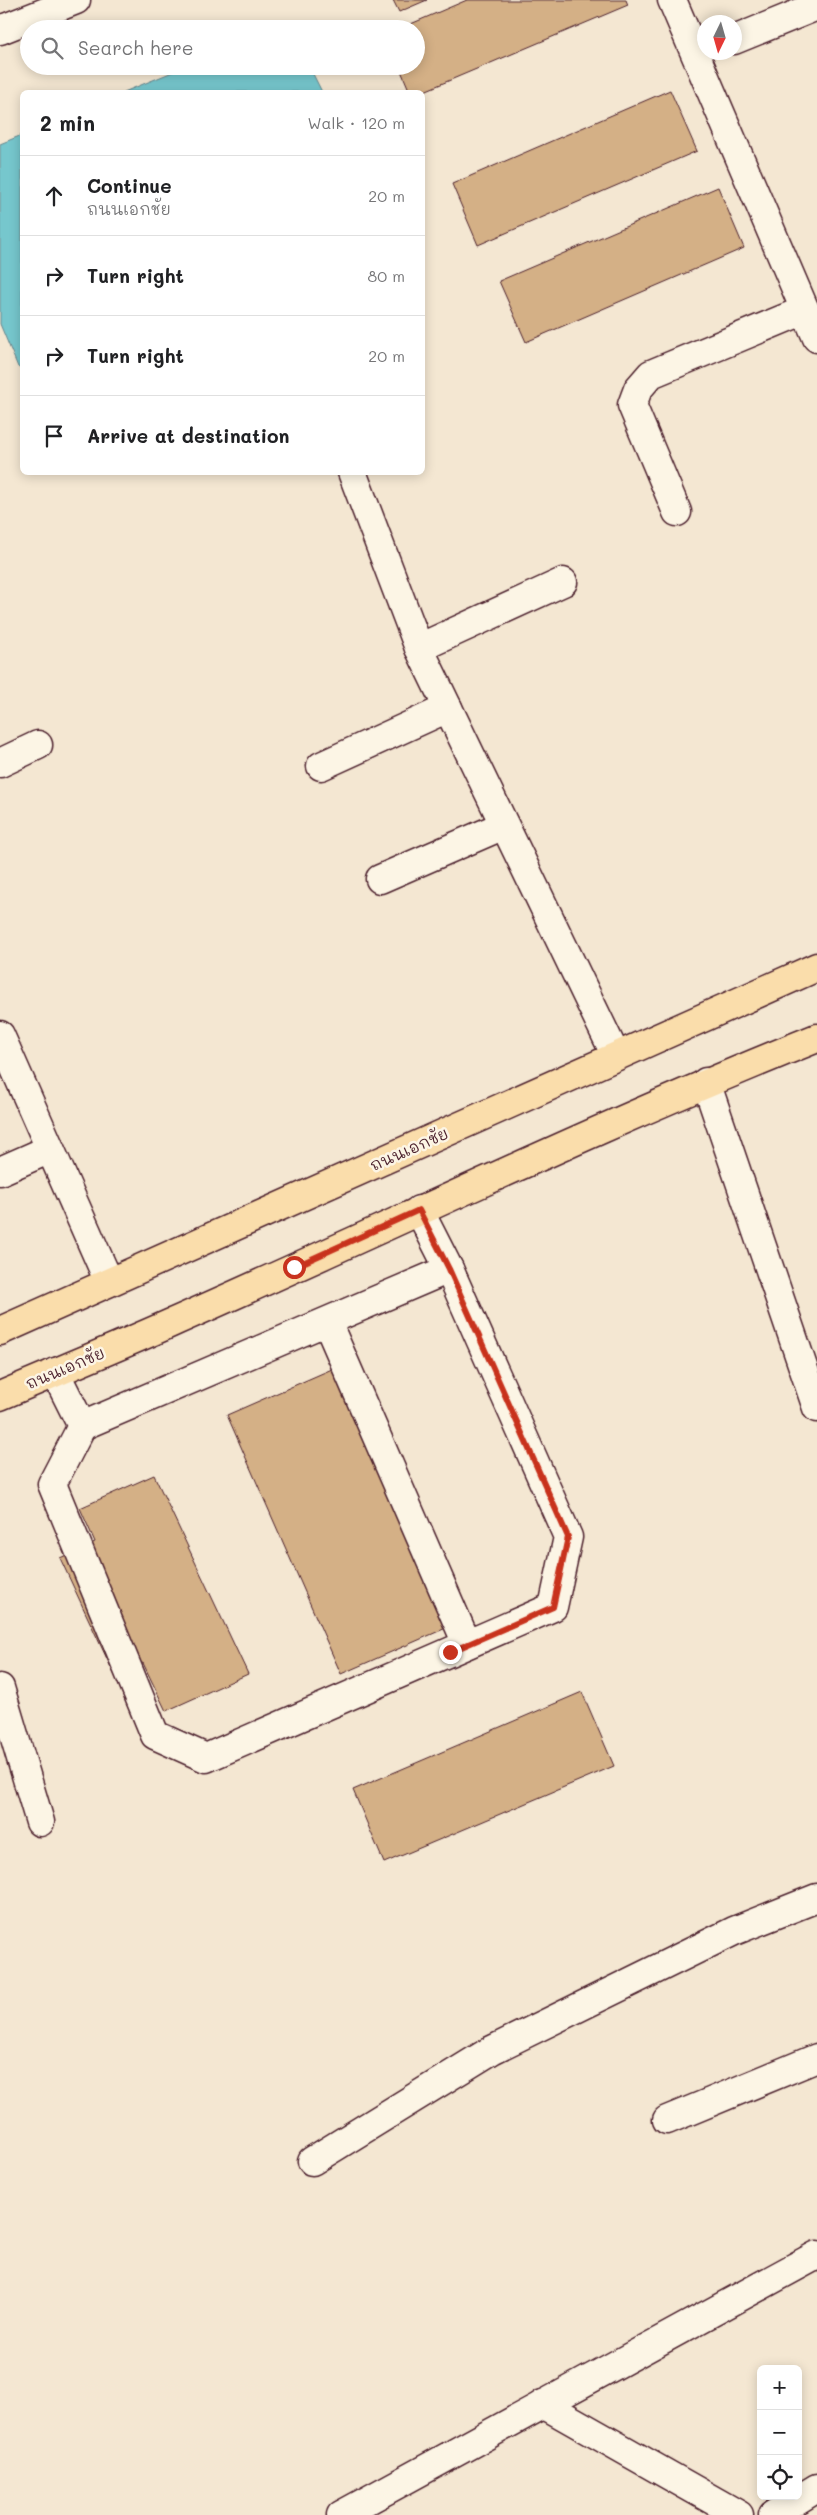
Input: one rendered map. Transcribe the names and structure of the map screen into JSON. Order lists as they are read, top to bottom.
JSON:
{
  "streets": {
    "main road": ["ถนนเอกชัย"]
  },
  "north": "bottom",
  "page": {
    "search": "Search here",
    "heading": ["2 min", "Walk · 120 m"],
    "list": [
      ["Continue", "ถนนเอกชัย", "20 m"],
      ["Turn right", "80 m"],
      ["Turn right", "20 m"],
      "Arrive at destination"
    ],
    "map_buttons": ["+", "−"]
  }
}
